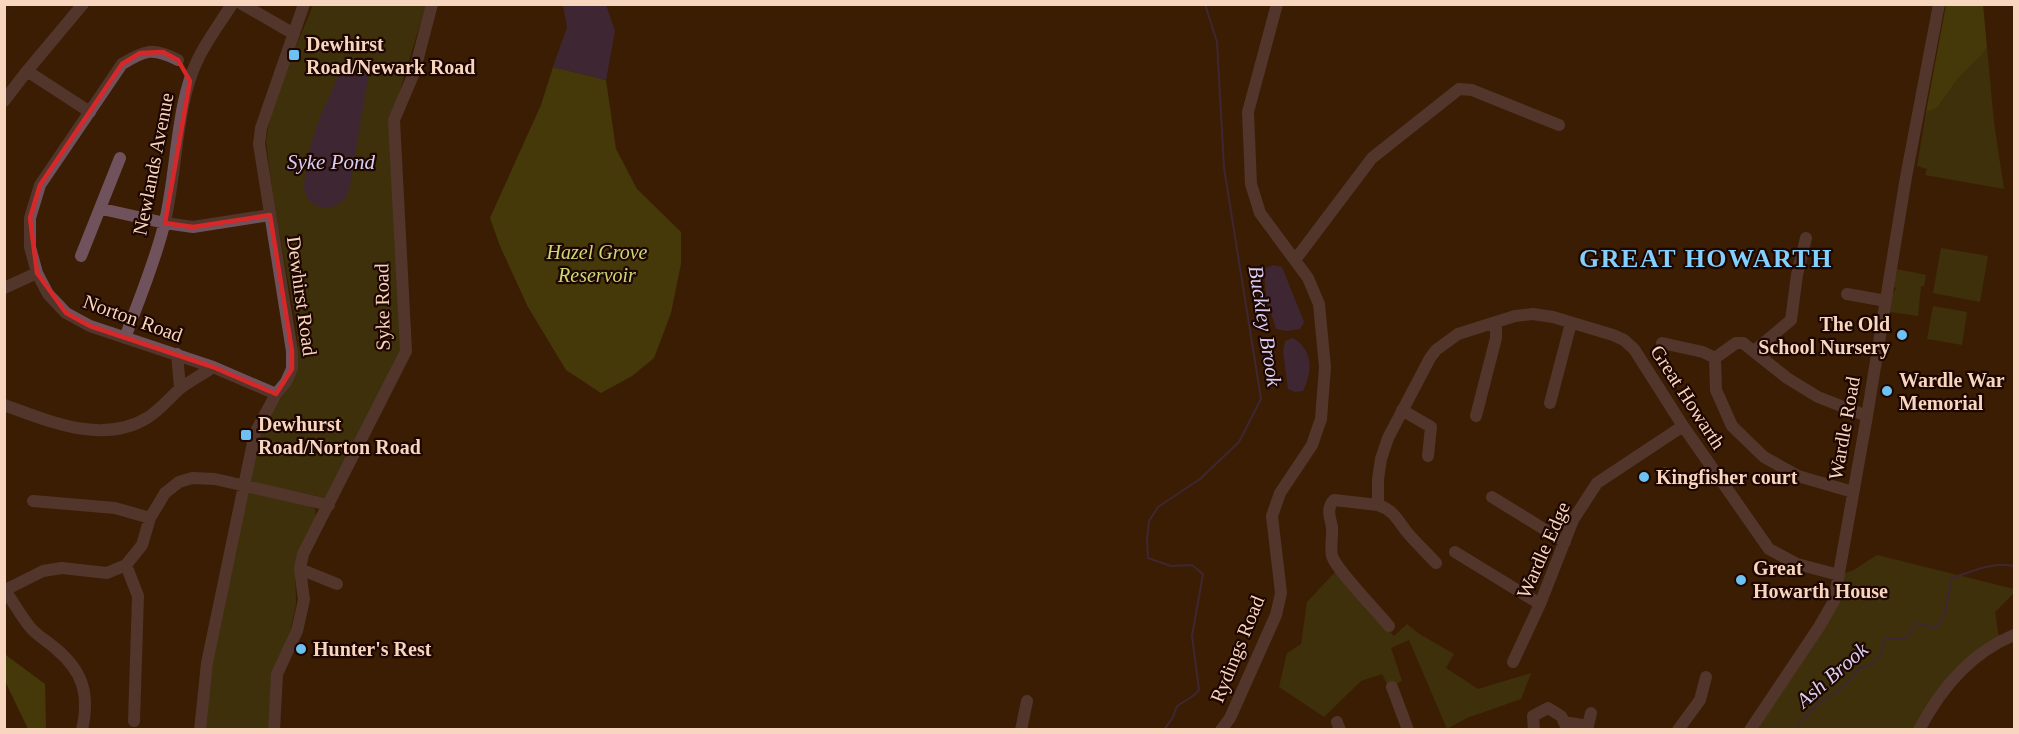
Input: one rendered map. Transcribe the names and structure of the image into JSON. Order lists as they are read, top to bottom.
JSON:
{
  "streets": {
    "street": [
      "Newlands Avenue",
      "Dewhirst Road",
      "Syke Road",
      "Norton Road",
      "Great Howarth",
      "Wardle Road",
      "Wardle Edge",
      "Rydings Road"
    ]
  },
  "crossings": [
    ["Newlands Avenue", "Norton Road"],
    ["Dewhirst Road", "Norton Road"],
    ["Great Howarth", "Wardle Road"],
    ["Great Howarth", "Wardle Edge"]
  ],
  "districts": ["GREAT HOWARTH"],
  "water": ["Syke Pond", "Buckley Brook", "Ash Brook"],
  "parks": ["Hazel Grove Reservoir"],
  "places": {
    "transit": ["Dewhirst Road/Newark Road", "Dewhurst Road/Norton Road"],
    "other": [
      "The Old School Nursery",
      "Wardle War Memorial",
      "Kingfisher court",
      "Great Howarth House",
      "Hunter's Rest"
    ]
  }
}
